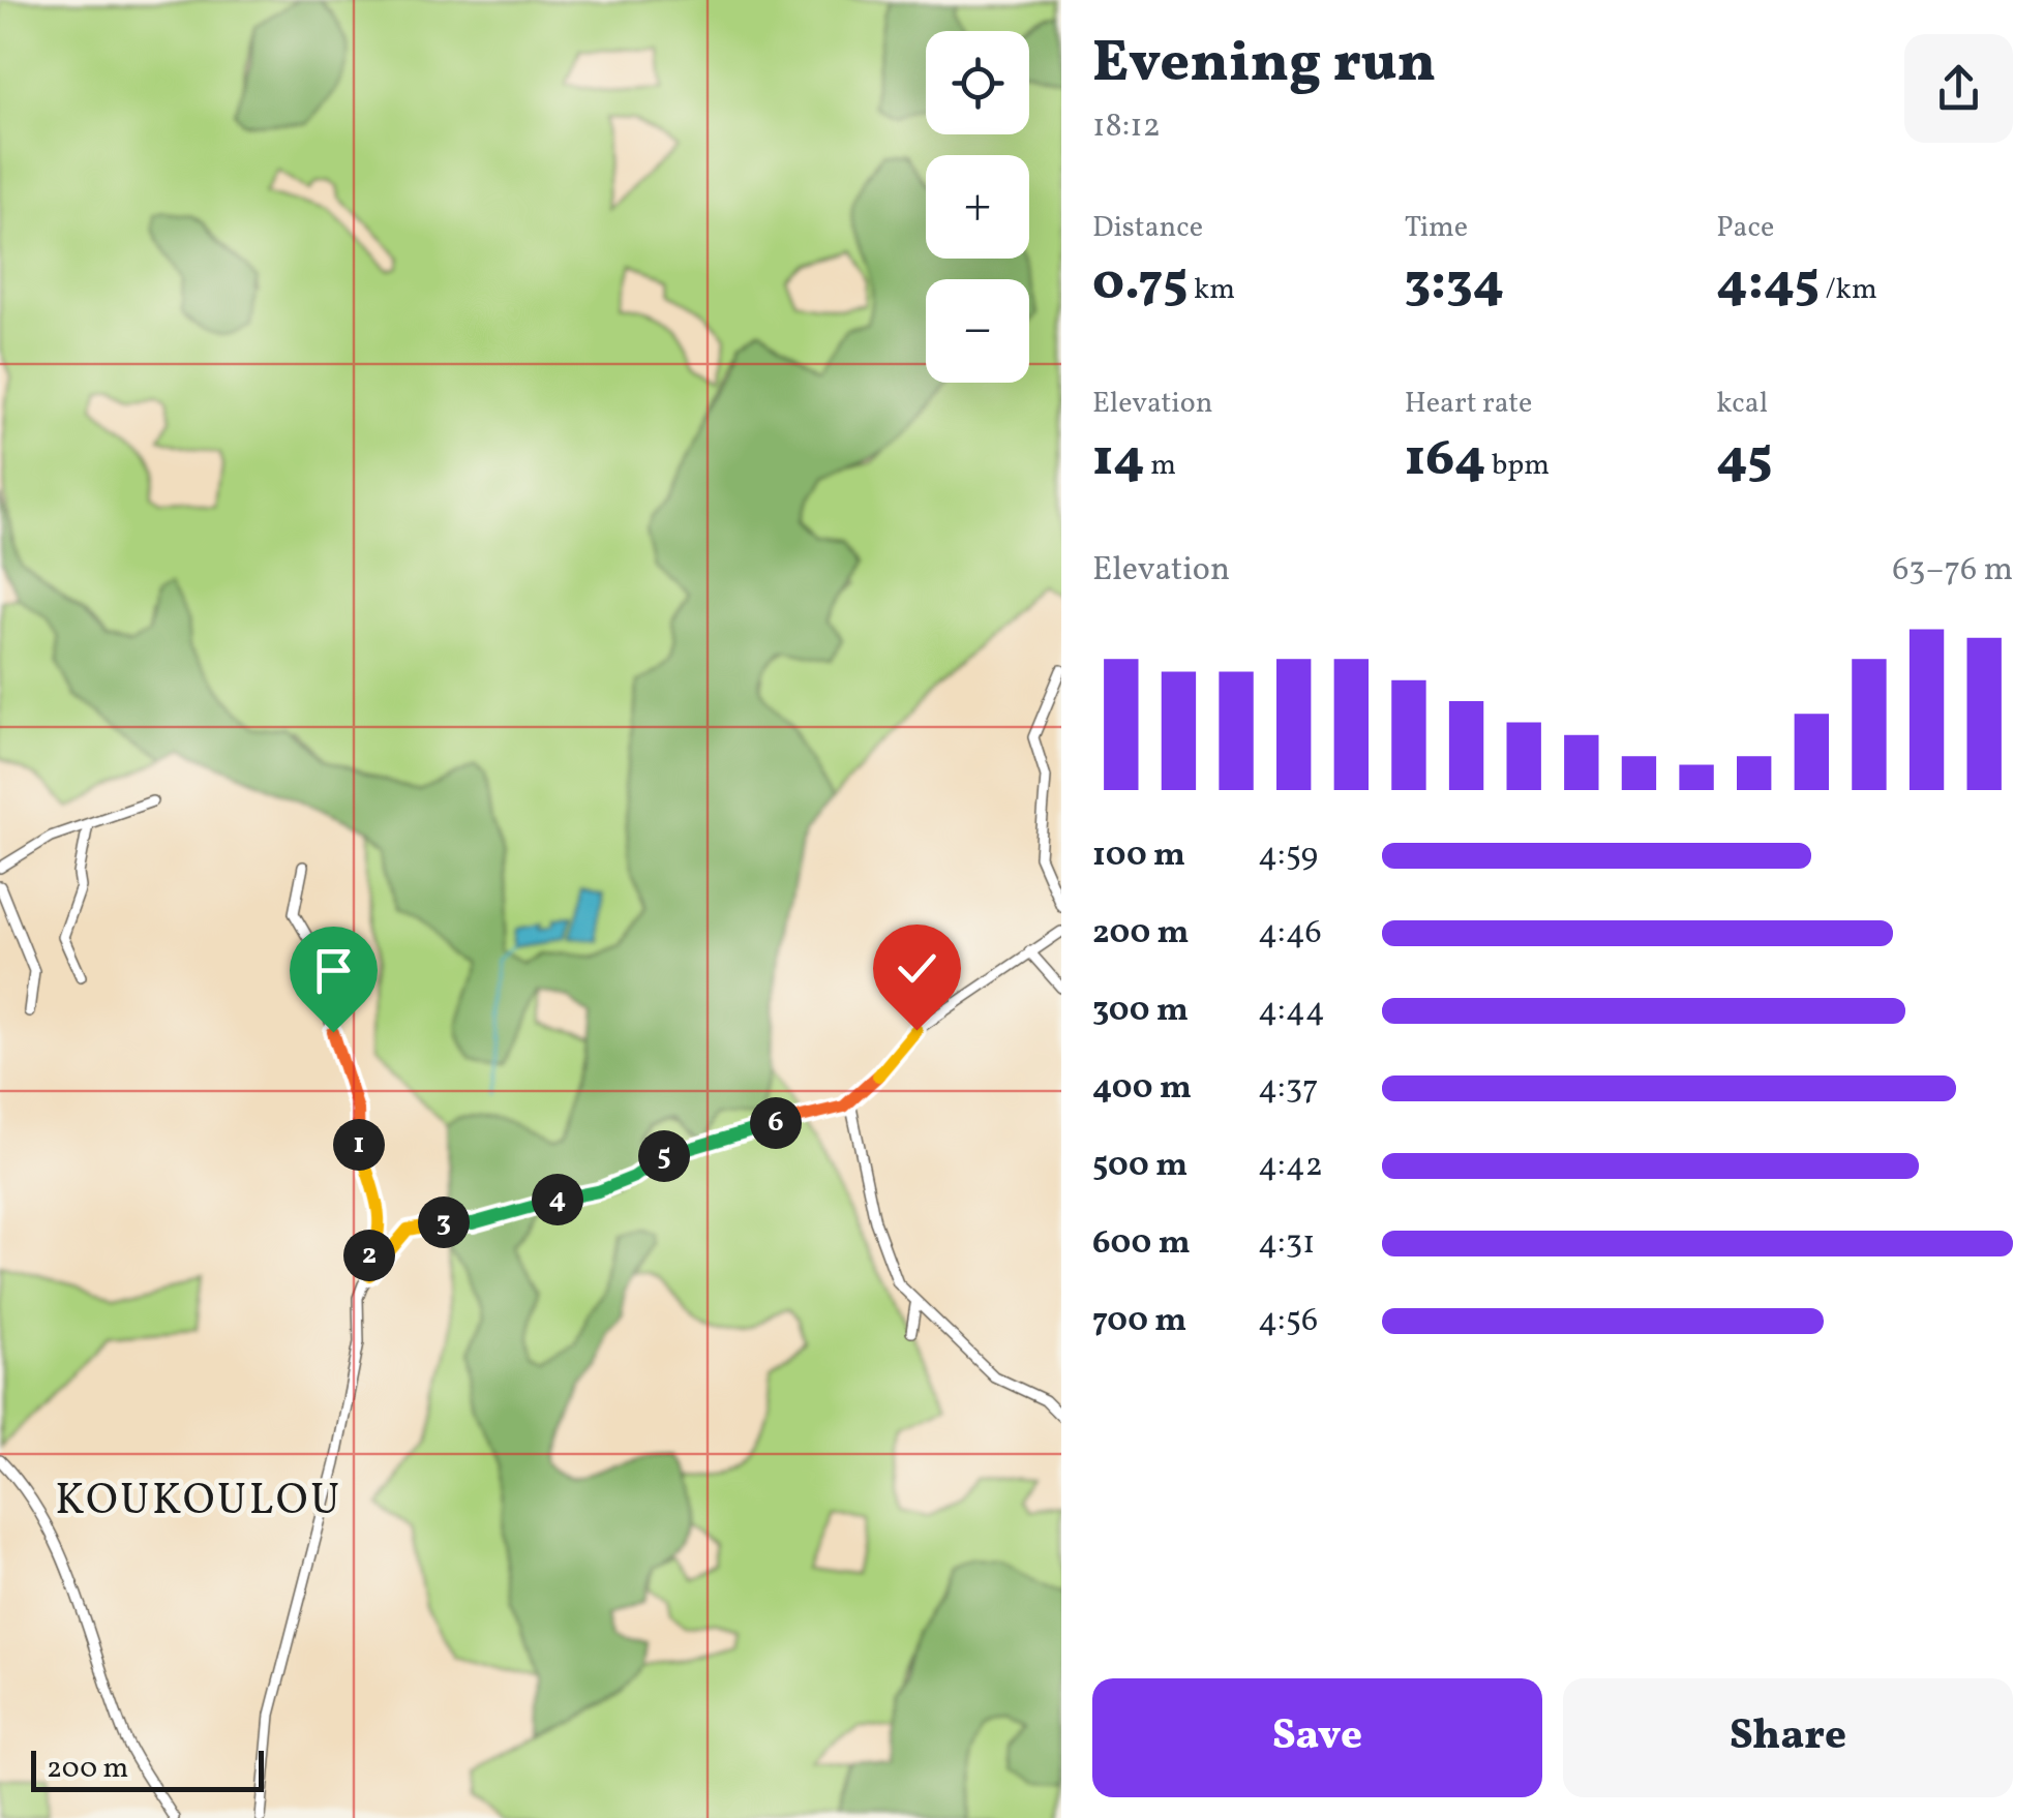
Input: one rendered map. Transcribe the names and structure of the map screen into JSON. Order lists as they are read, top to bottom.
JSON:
{
  "districts": ["KOUKOULOU"],
  "scale_bar": "200 m",
  "page": {
    "heading": ["Evening run", "18:12"],
    "map_buttons": ["+", "−"],
    "stats": [
      ["Distance", "0.75 km"],
      ["Time", "3:34"],
      ["Pace", "4:45 /km"],
      ["Elevation", "14 m"],
      ["Heart rate", "164 bpm"],
      ["kcal", "45"]
    ],
    "chart": ["Elevation", "63–76 m"],
    "list": [
      {
        "name": "100 m",
        "note": "4:59"
      },
      {
        "name": "200 m",
        "note": "4:46"
      },
      {
        "name": "300 m",
        "note": "4:44"
      },
      {
        "name": "400 m",
        "note": "4:37"
      },
      {
        "name": "500 m",
        "note": "4:42"
      },
      {
        "name": "600 m",
        "note": "4:31"
      },
      {
        "name": "700 m",
        "note": "4:56"
      }
    ],
    "pins": [
      "6",
      "1",
      "5",
      "4",
      "3",
      "2"
    ],
    "buttons": ["Save", "Share"],
    "scale": "200 m"
  }
}
